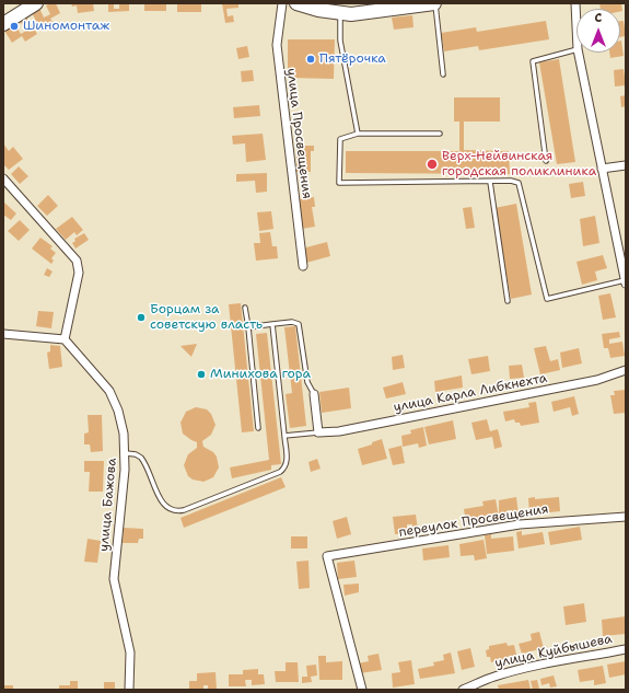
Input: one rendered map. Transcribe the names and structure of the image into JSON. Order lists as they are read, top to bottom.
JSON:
{
  "streets": {
    "street": [
      "улица Просвещения",
      "улица Карла Либкнехта",
      "улица Бажова",
      "переулок Просвещения",
      "улица Куйбышева"
    ]
  },
  "places": [
    "Шиномонтаж",
    "Пятёрочка",
    "Верх-Нейвинская городская поликлиника",
    "Борцам за советскую власть",
    "Минихова гора"
  ],
  "north": "top"
}
